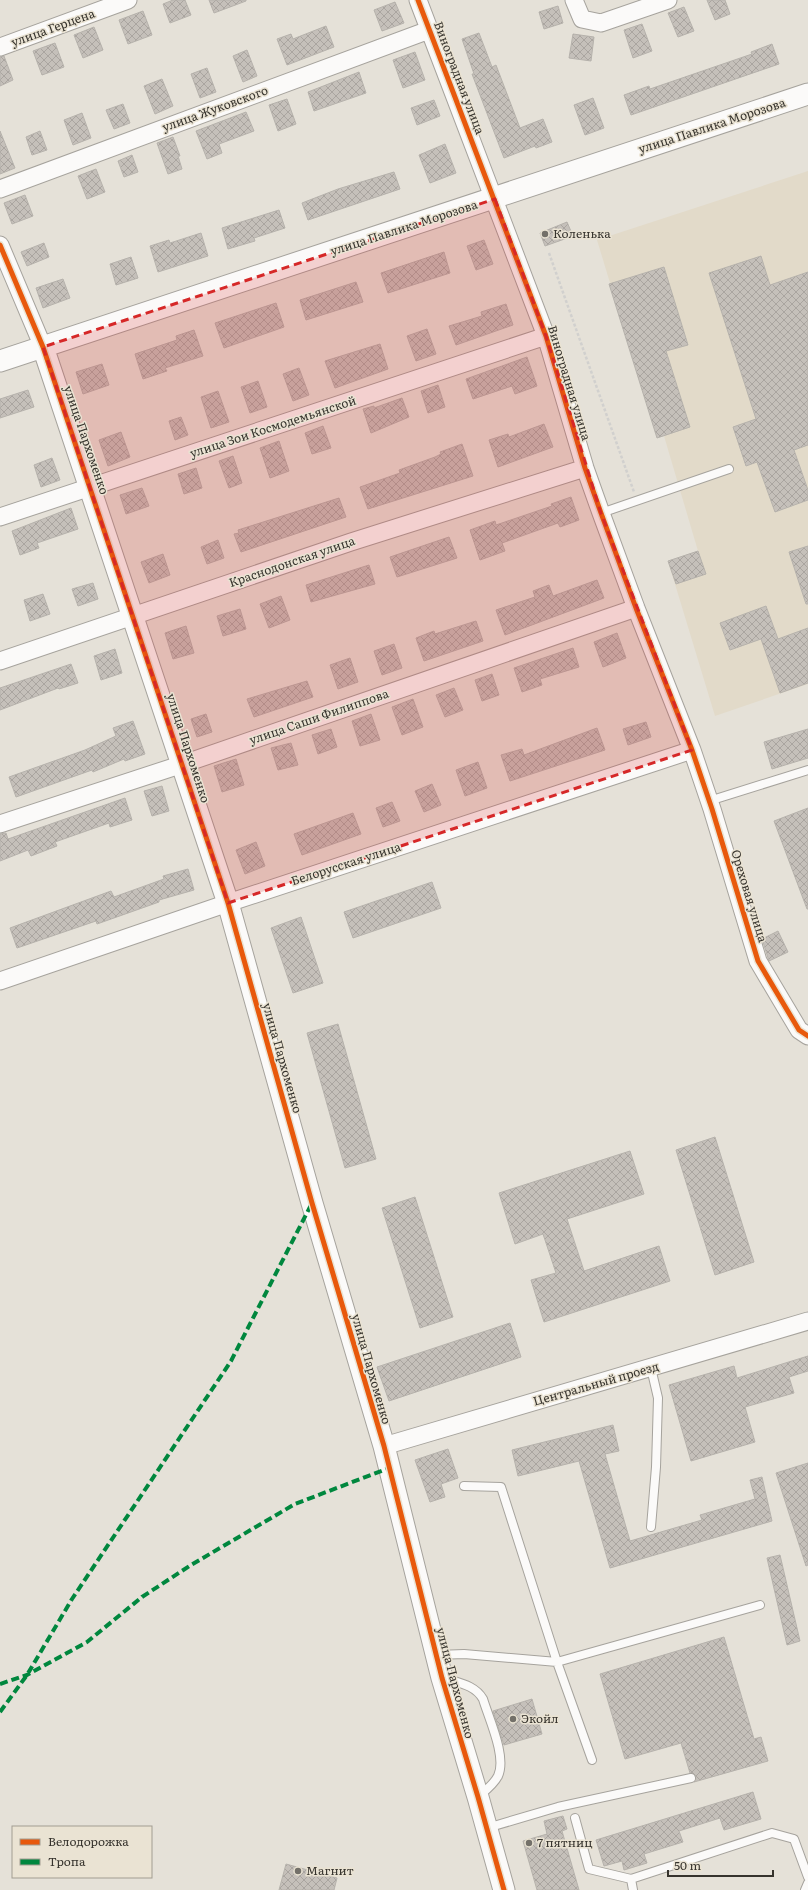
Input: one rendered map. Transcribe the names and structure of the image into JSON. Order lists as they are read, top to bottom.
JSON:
{
  "streets": {
    "street": [
      "улица Герцена",
      "Виноградная улица",
      "улица Жуковского",
      "улица Павлика Морозова",
      "улица Зои Космодемьянской",
      "улица Пархоменко",
      "Краснодонская улица",
      "улица Саши Филиппова",
      "Белорусская улица",
      "Ореховая улица",
      "Центральный проезд"
    ]
  },
  "crossings": [
    ["Виноградная улица", "улица Жуковского"],
    ["Виноградная улица", "улица Павлика Морозова"],
    ["Виноградная улица", "улица Зои Космодемьянской"],
    ["Виноградная улица", "Краснодонская улица"],
    ["Виноградная улица", "улица Саши Филиппова"],
    ["Виноградная улица", "Белорусская улица"],
    ["Виноградная улица", "Ореховая улица"],
    ["улица Павлика Морозова", "улица Пархоменко"],
    ["улица Зои Космодемьянской", "улица Пархоменко"],
    ["улица Пархоменко", "Краснодонская улица"],
    ["улица Пархоменко", "улица Саши Филиппова"],
    ["улица Пархоменко", "Белорусская улица"],
    ["улица Пархоменко", "Центральный проезд"],
    ["Белорусская улица", "Ореховая улица"]
  ],
  "places": [
    "Коленька",
    "Экойл",
    "7 пятниц",
    "Магнит"
  ],
  "legend": ["Велодорожка", "Тропа"],
  "scale_bar": "50 m"
}
